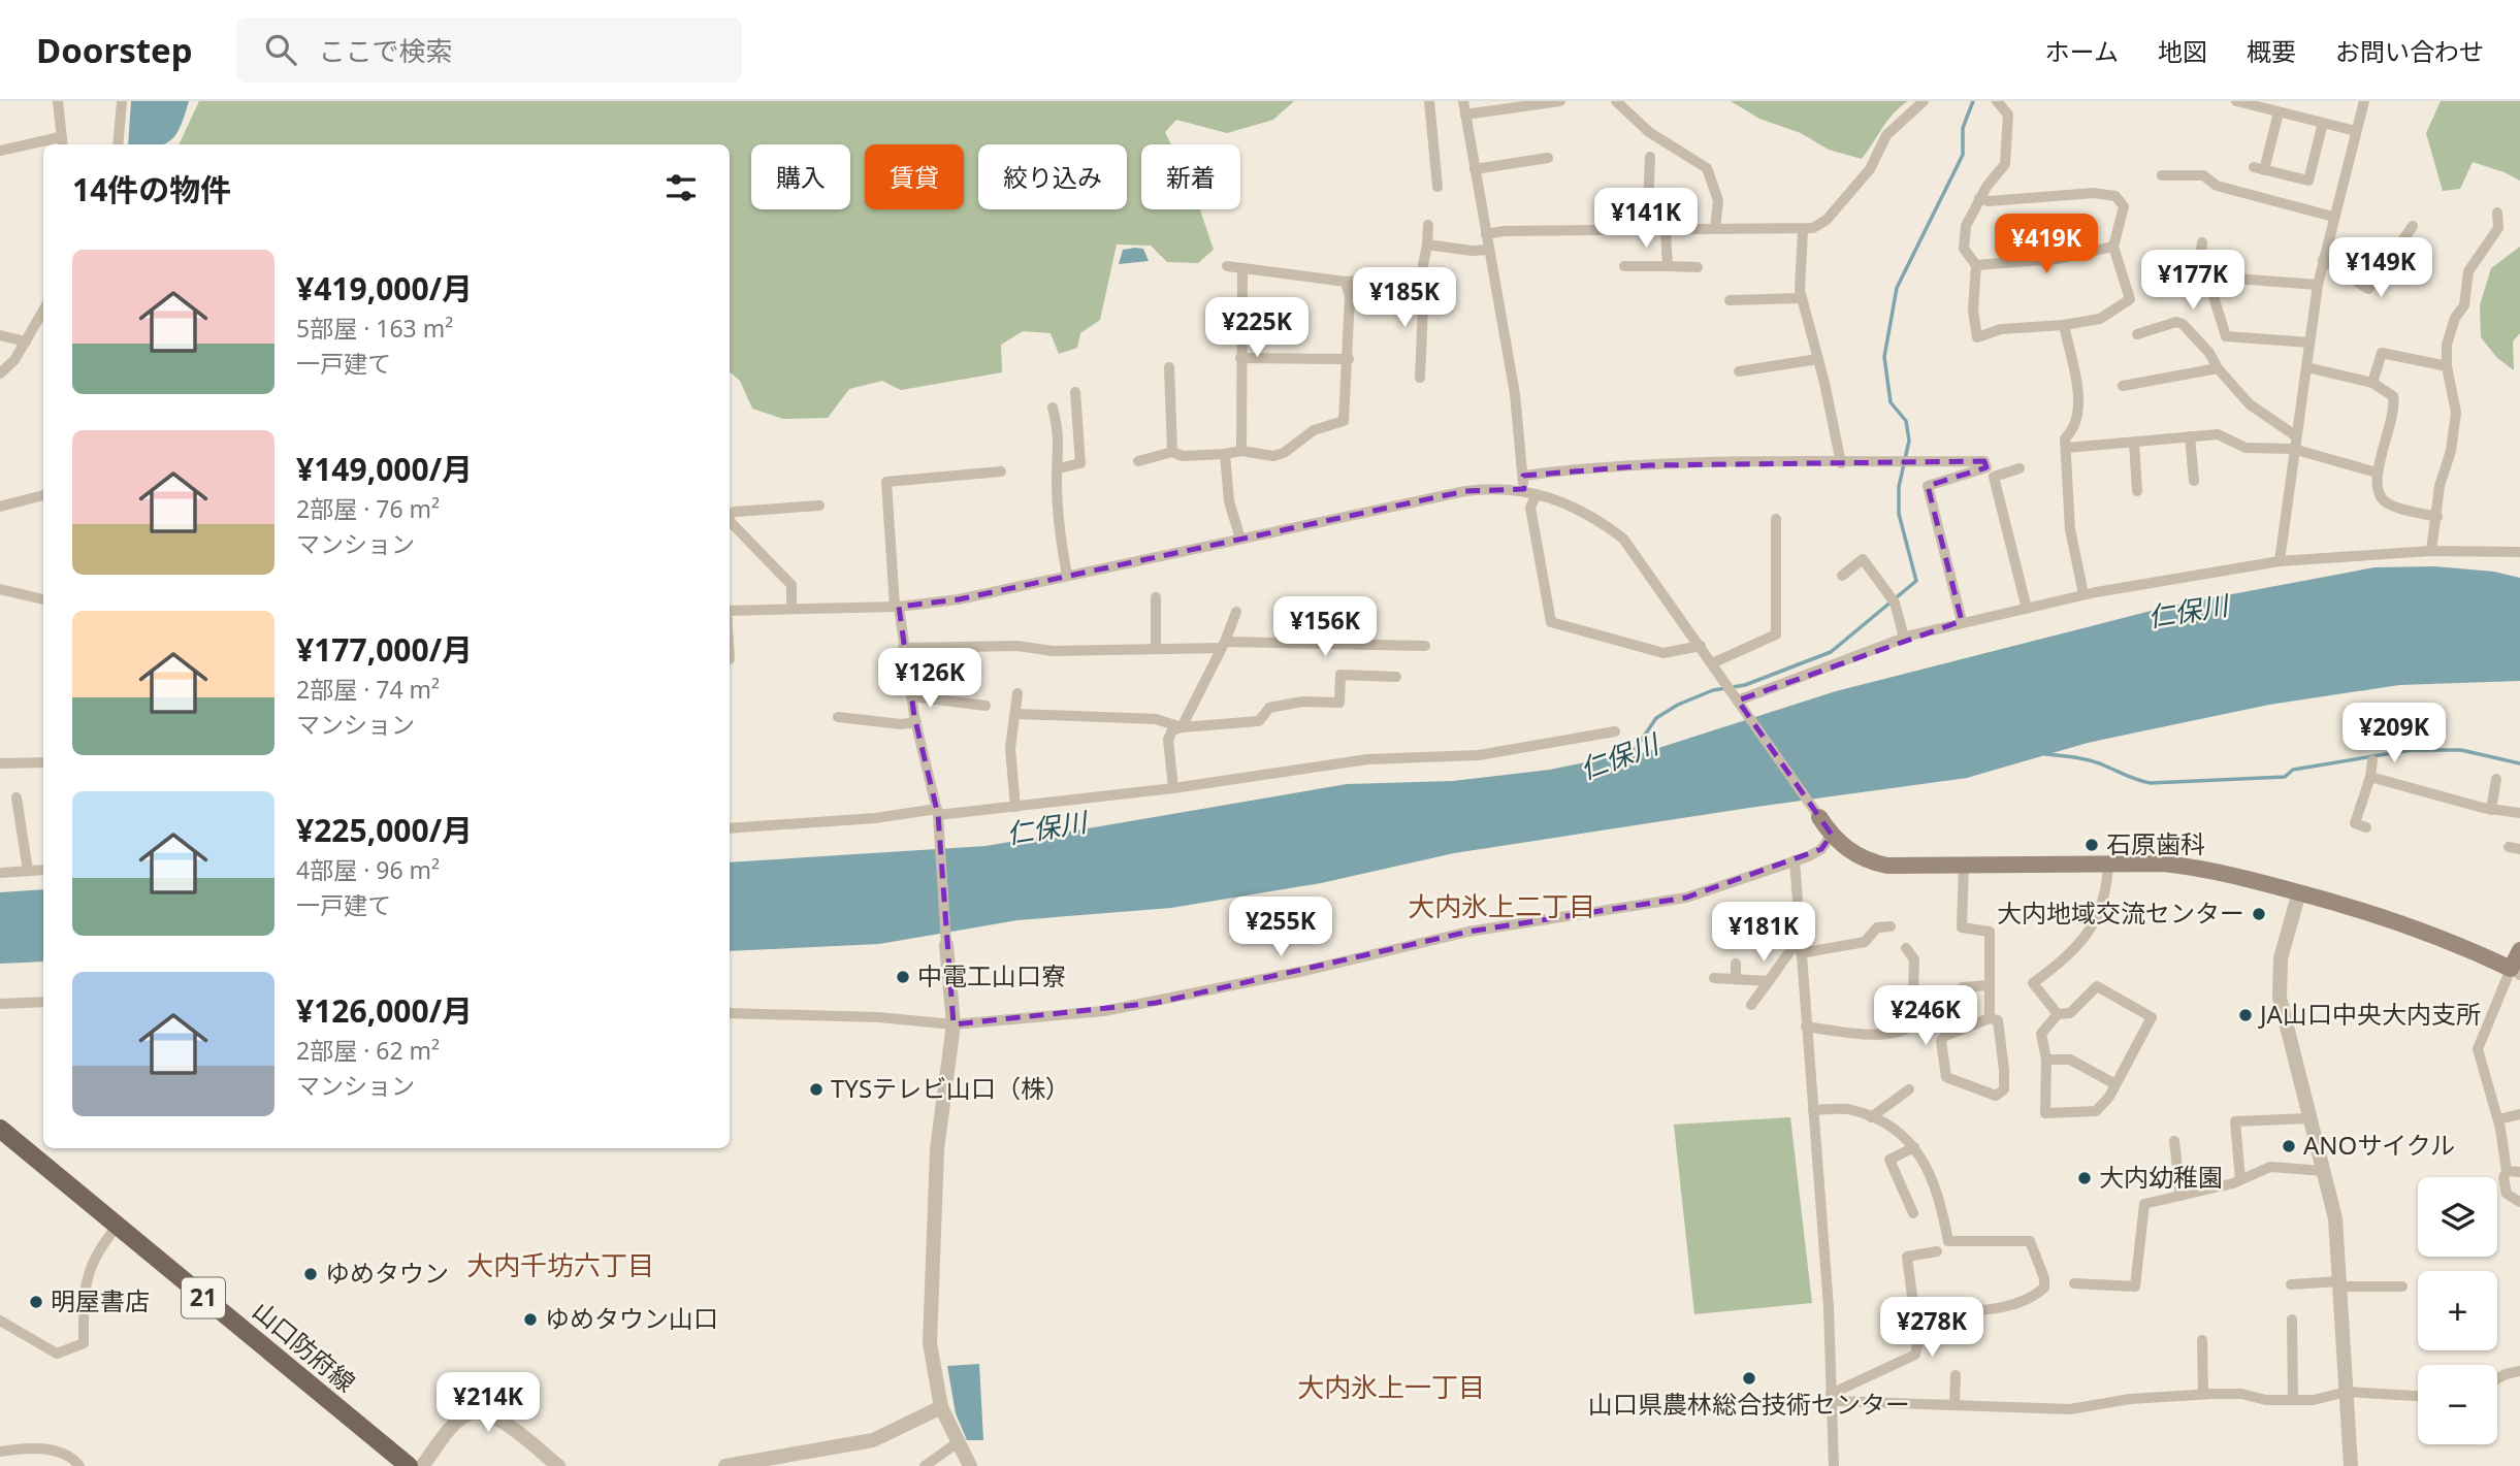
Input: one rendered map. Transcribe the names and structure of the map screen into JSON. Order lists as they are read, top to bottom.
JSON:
{
  "streets": {
    "main road": ["21", "山口防府線"]
  },
  "districts": ["大内氷上二丁目", "大内千坊六丁目", "大内氷上一丁目"],
  "water": ["仁保川"],
  "places": [
    "石原歯科",
    "大内地域交流センター",
    "中電工山口寮",
    "JA山口中央大内支所",
    "TYSテレビ山口（株）",
    "ANOサイクル",
    "大内幼稚園",
    "ゆめタウン",
    "明屋書店",
    "ゆめタウン山口",
    "山口県農林総合技術センター"
  ],
  "page": {
    "header": "Doorstep",
    "search": "ここで検索",
    "nav": [
      "ホーム",
      "地図",
      "概要",
      "お問い合わせ"
    ],
    "chip": [
      "購入",
      "賃貸",
      "絞り込み",
      "新着"
    ],
    "heading": "14件の物件",
    "price": [
      "¥141K",
      "¥419K",
      "¥149K",
      "¥177K",
      "¥185K",
      "¥225K",
      "¥156K",
      "¥126K",
      "¥209K",
      "¥255K",
      "¥181K",
      "¥246K",
      "¥278K",
      "¥214K"
    ],
    "list": [
      {
        "name": "¥419,000/月",
        "note": "5部屋 · 163 m² · 一戸建て"
      },
      {
        "name": "¥149,000/月",
        "note": "2部屋 · 76 m² · マンション"
      },
      {
        "name": "¥177,000/月",
        "note": "2部屋 · 74 m² · マンション"
      },
      {
        "name": "¥225,000/月",
        "note": "4部屋 · 96 m² · 一戸建て"
      },
      {
        "name": "¥126,000/月",
        "note": "2部屋 · 62 m² · マンション"
      }
    ],
    "map_buttons": ["+", "−"]
  }
}
